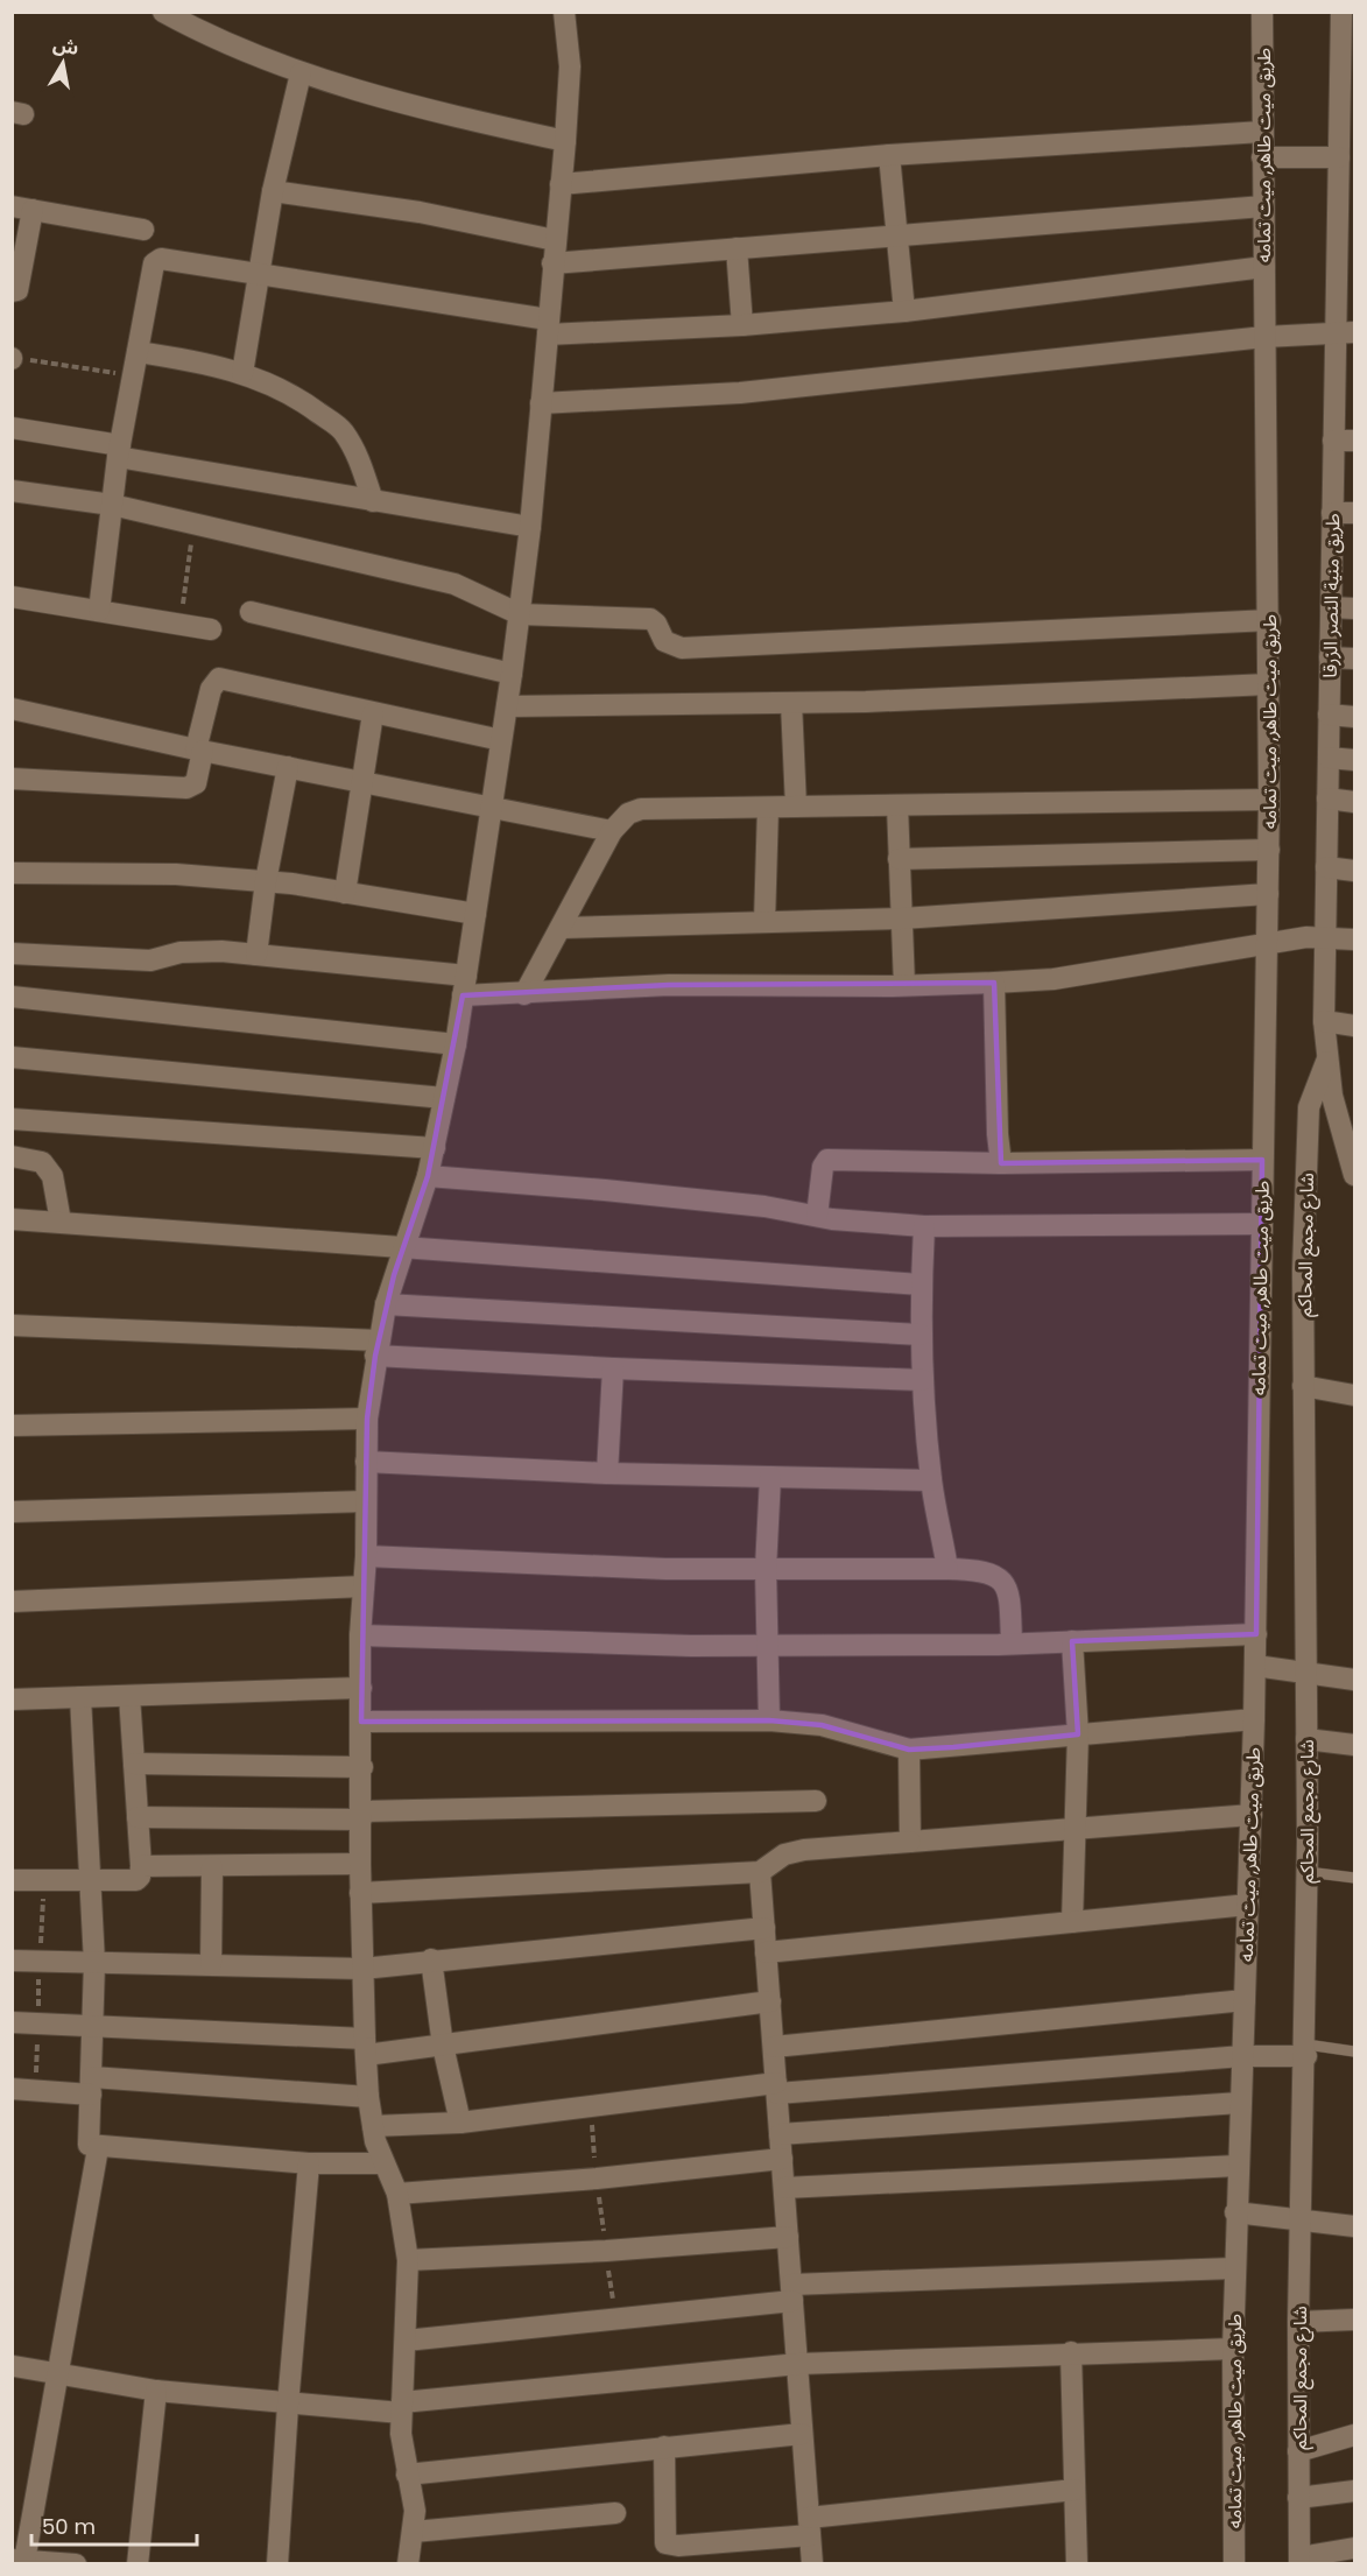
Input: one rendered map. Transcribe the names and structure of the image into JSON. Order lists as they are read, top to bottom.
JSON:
{
  "streets": {
    "street": ["طريق ميت طاهر, ميت تمامه", "طريق منية النصر الزرقا", "شارع مجمع المحاكم"]
  },
  "crossings": [
    ["طريق منية النصر الزرقا", "شارع مجمع المحاكم"]
  ],
  "scale_bar": "50 m",
  "north": "top"
}
